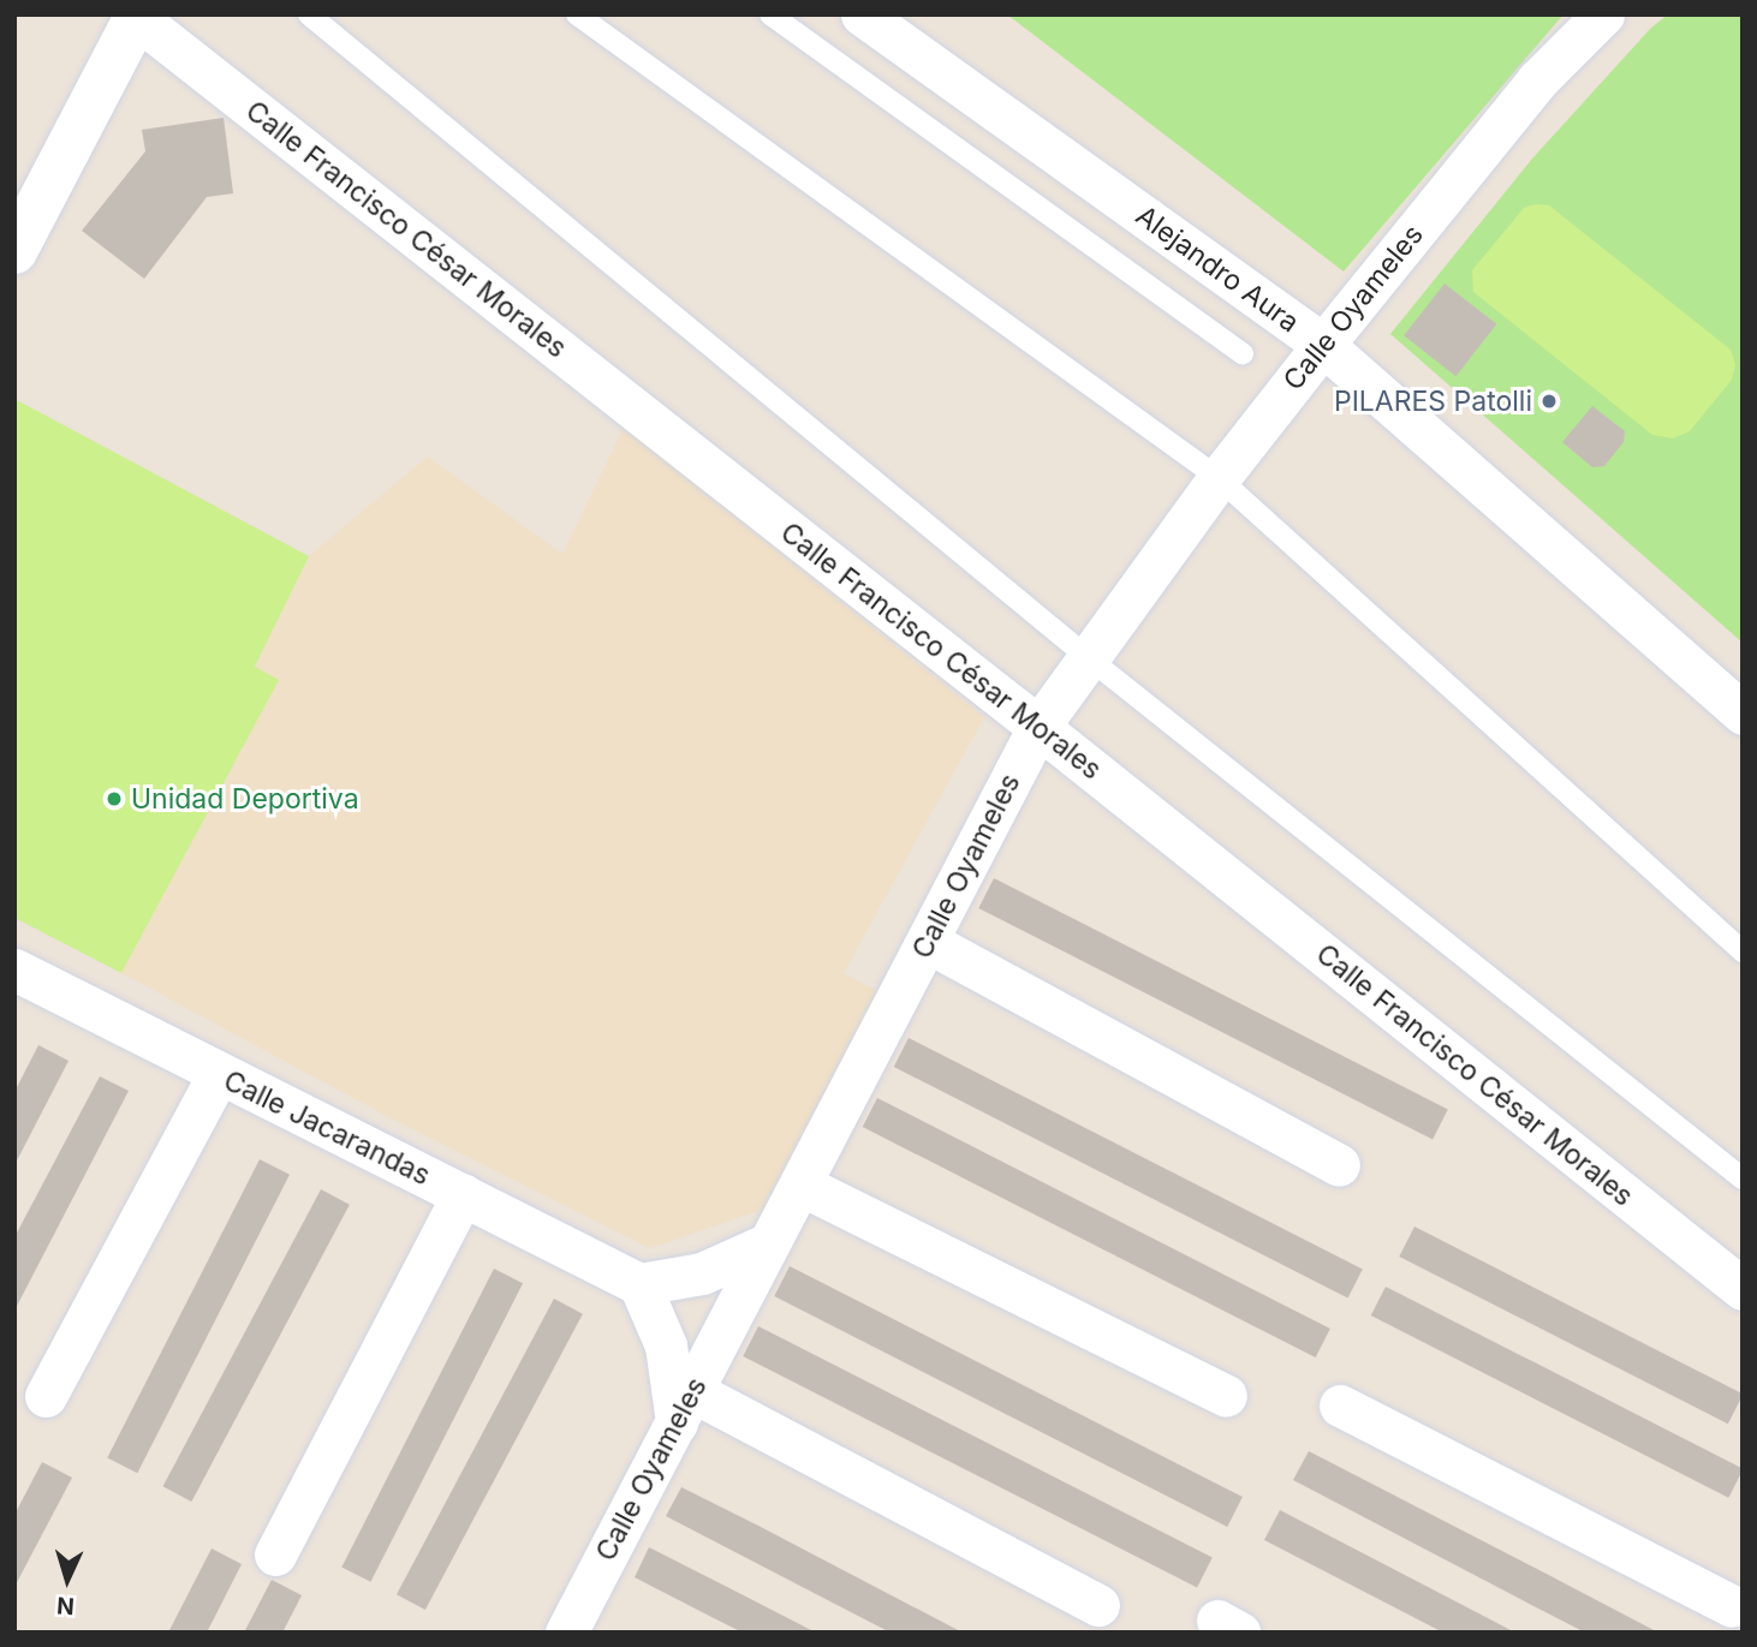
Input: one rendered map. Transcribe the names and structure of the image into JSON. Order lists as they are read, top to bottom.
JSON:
{
  "streets": {
    "street": [
      "Calle Francisco César Morales",
      "Alejandro Aura",
      "Calle Oyameles",
      "Calle Jacarandas"
    ]
  },
  "crossings": [
    ["Calle Francisco César Morales", "Calle Oyameles"],
    ["Alejandro Aura", "Calle Oyameles"]
  ],
  "places": ["PILARES Patolli", "Unidad Deportiva"],
  "north": "bottom"
}
